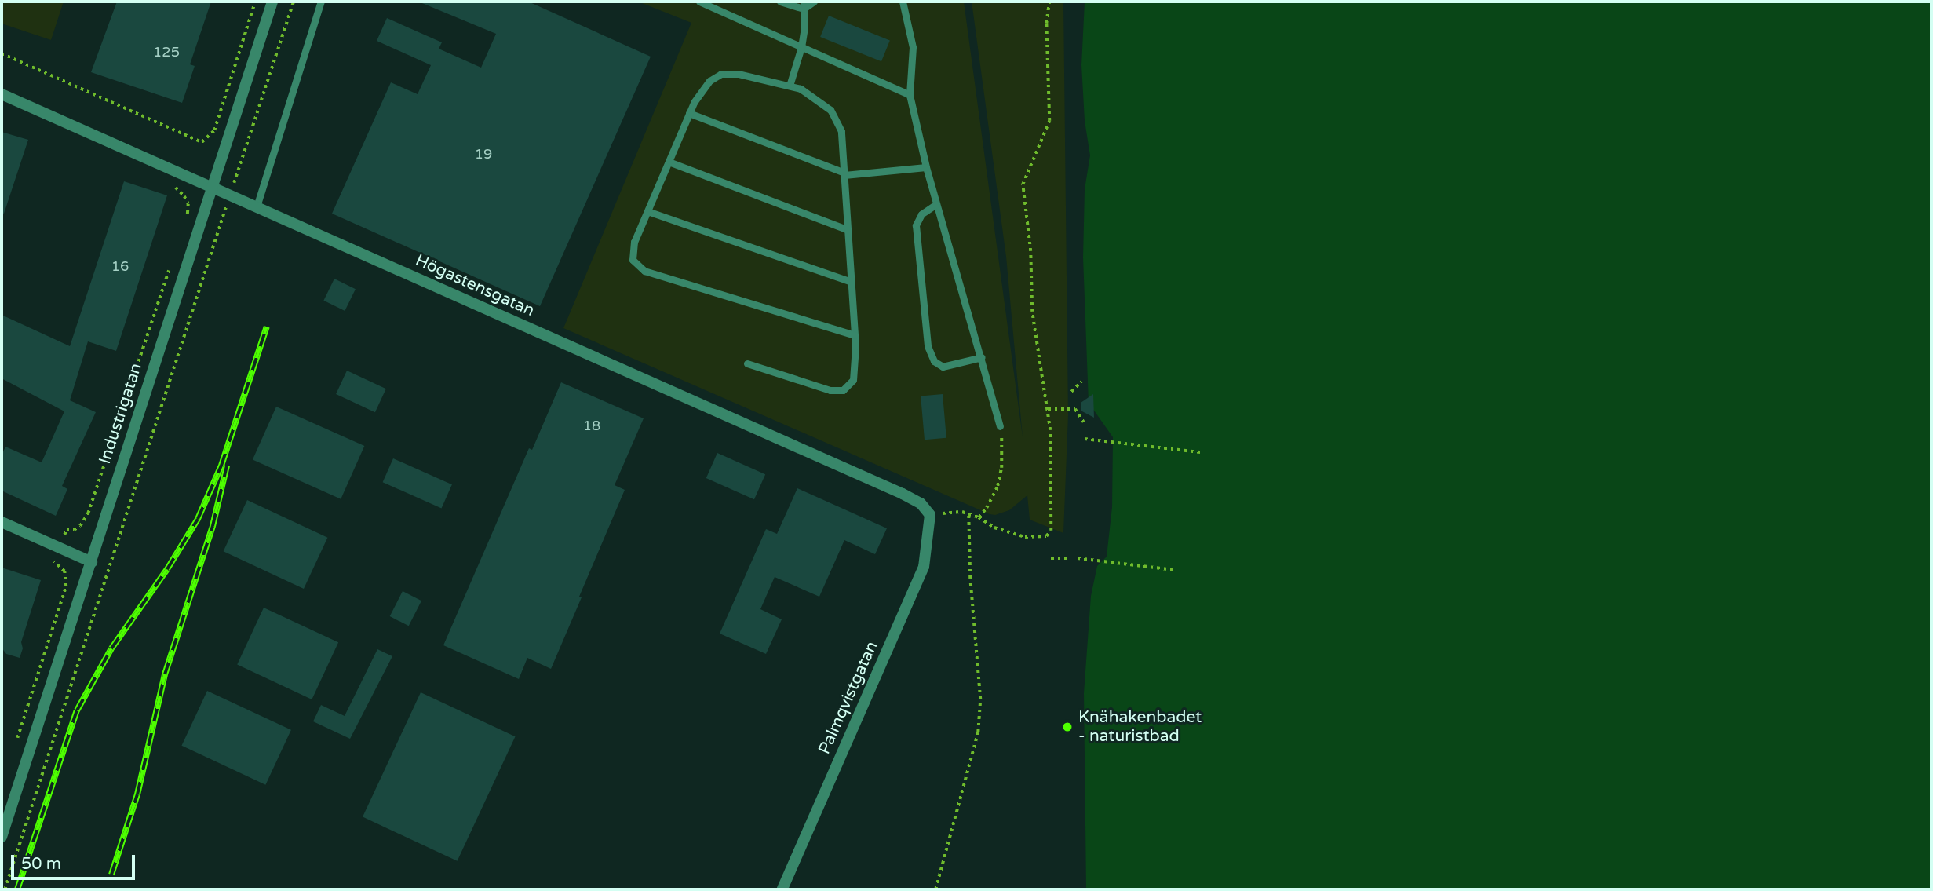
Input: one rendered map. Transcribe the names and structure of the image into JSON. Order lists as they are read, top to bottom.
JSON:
{
  "streets": {
    "street": ["Högastensgatan", "Industrigatan", "Palmqvistgatan"]
  },
  "crossings": [
    ["Högastensgatan", "Industrigatan"],
    ["Högastensgatan", "Palmqvistgatan"]
  ],
  "places": ["Knähakenbadet - naturistbad"],
  "house_numbers": [
    "125",
    "19",
    "16",
    "18"
  ],
  "scale_bar": "50 m"
}
